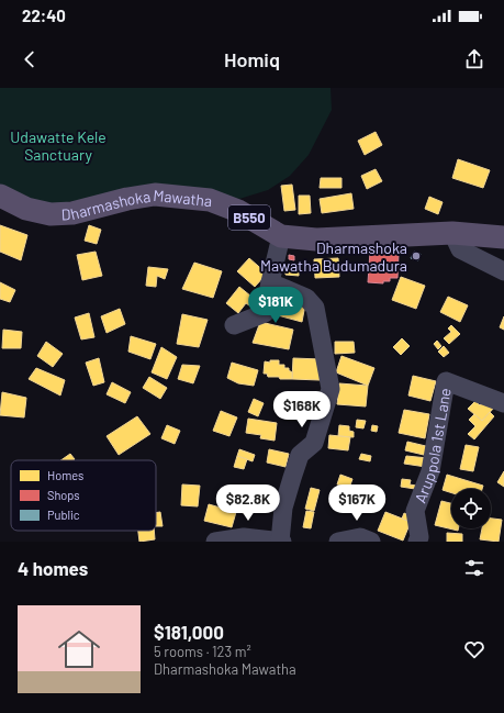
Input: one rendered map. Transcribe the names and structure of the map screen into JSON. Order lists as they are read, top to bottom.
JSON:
{
  "streets": {
    "main road": ["Dharmashoka Mawatha", "B550"],
    "street": ["Aruppola 1st Lane"]
  },
  "parks": ["Udawatte Kele Sanctuary"],
  "places": ["Dharmashoka Mawatha Budumadura"],
  "legend": ["Homes", "Shops", "Public"],
  "page": {
    "status": "22:40",
    "header": "Homiq",
    "price": [
      "$181K",
      "$168K",
      "$82.8K",
      "$167K"
    ],
    "heading": "4 homes",
    "list": [
      {
        "name": "$181,000",
        "note": "5 rooms · 123 m² · Dharmashoka Mawatha"
      }
    ]
  }
}
